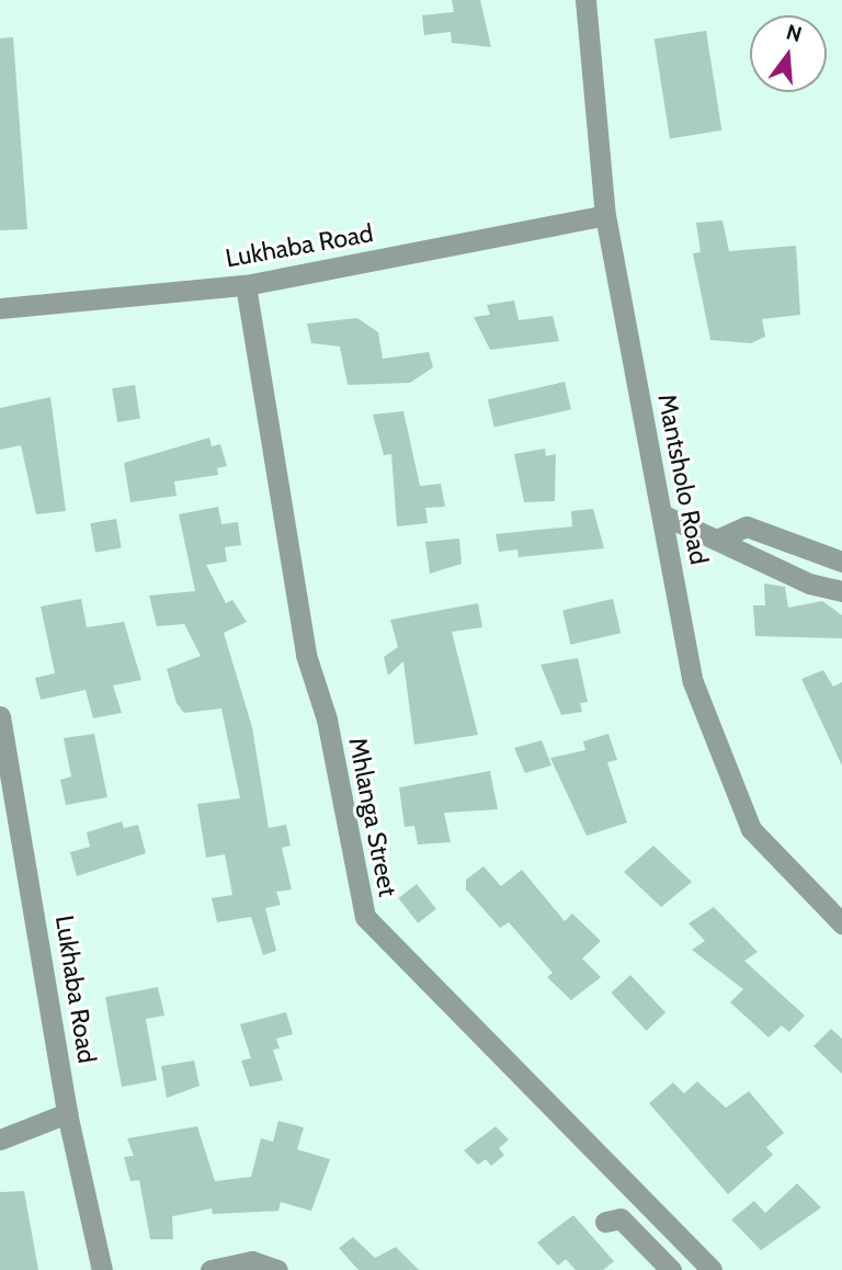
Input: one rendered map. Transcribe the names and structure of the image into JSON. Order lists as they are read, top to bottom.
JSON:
{
  "streets": {
    "street": ["Lukhaba Road", "Mantsholo Road", "Mhlanga Street"]
  },
  "crossings": [
    ["Lukhaba Road", "Mantsholo Road"],
    ["Lukhaba Road", "Mhlanga Street"]
  ],
  "north": "top"
}
